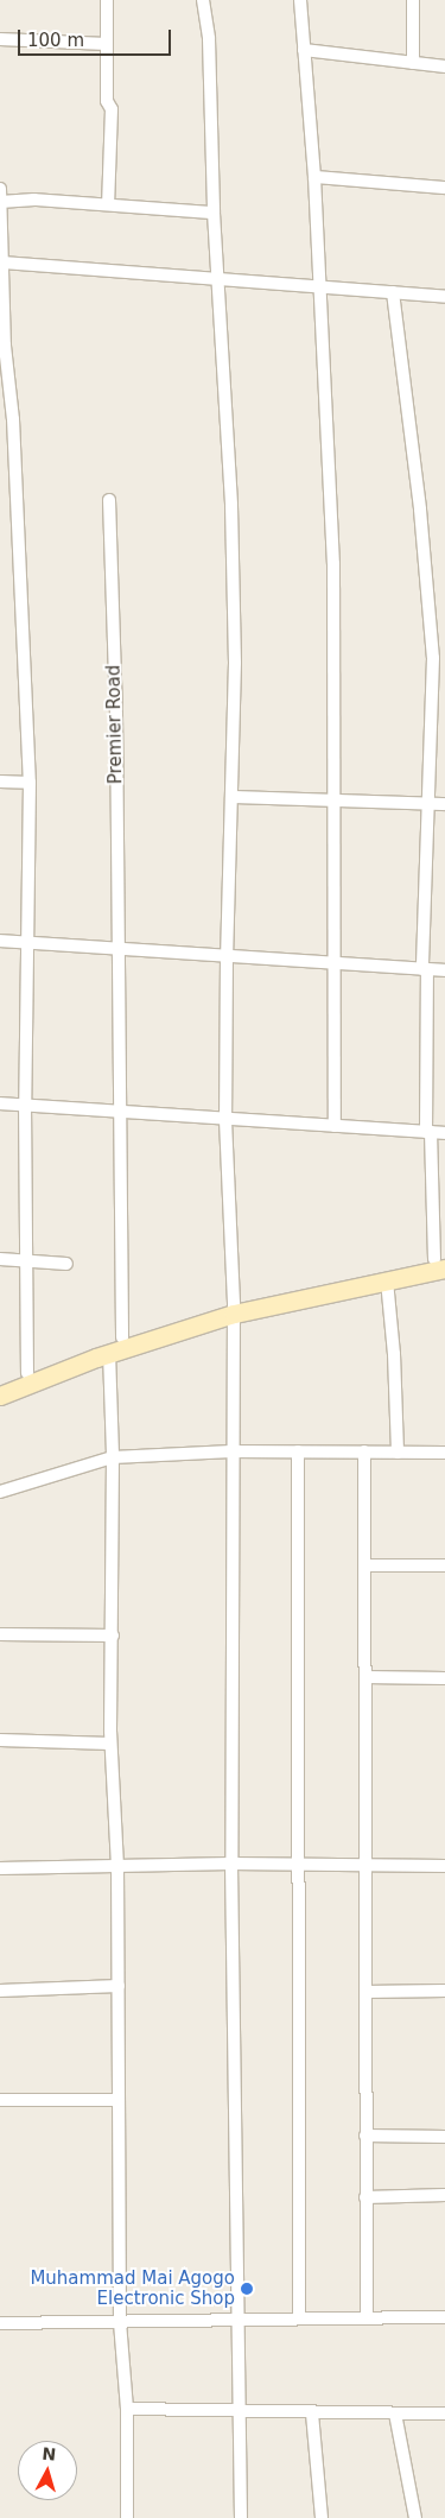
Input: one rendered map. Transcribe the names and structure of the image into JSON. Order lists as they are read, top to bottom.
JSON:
{
  "streets": {
    "street": ["Premier Road"]
  },
  "places": ["Muhammad Mai Agogo Electronic Shop"],
  "scale_bar": "100 m",
  "north": "top"
}
